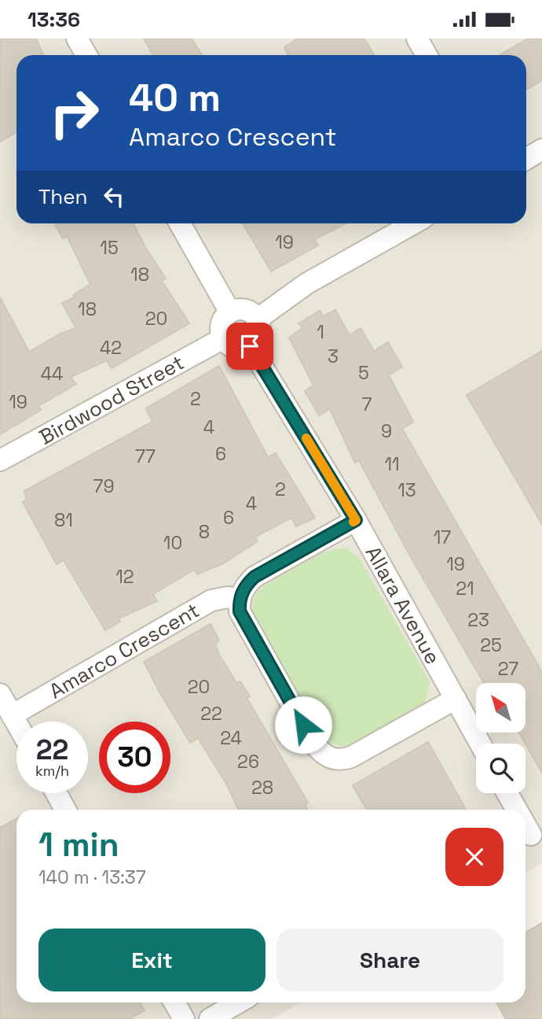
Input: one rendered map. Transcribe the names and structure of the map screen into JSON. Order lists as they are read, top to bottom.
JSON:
{
  "streets": {
    "street": ["Birdwood Street", "Allara Avenue", "Amarco Crescent"]
  },
  "crossings": [
    ["Birdwood Street", "Allara Avenue"]
  ],
  "house_numbers": [
    "19",
    "15",
    "18",
    "18",
    "20",
    "1",
    "42",
    "3",
    "5",
    "44",
    "2",
    "19",
    "7",
    "4",
    "9",
    "6",
    "77",
    "11",
    "79",
    "2",
    "13",
    "4",
    "6",
    "81",
    "8",
    "17",
    "10",
    "19",
    "12",
    "21",
    "23",
    "25",
    "27",
    "20",
    "22",
    "24",
    "26",
    "28"
  ],
  "north": "top left",
  "page": {
    "status": "13:36",
    "turn": ["40 m", "Amarco Crescent"],
    "then": "Then",
    "speed": "22 km/h",
    "limit": "30",
    "heading": ["1 min", "140 m · 13:37"],
    "buttons": ["Exit", "Share"]
  }
}
